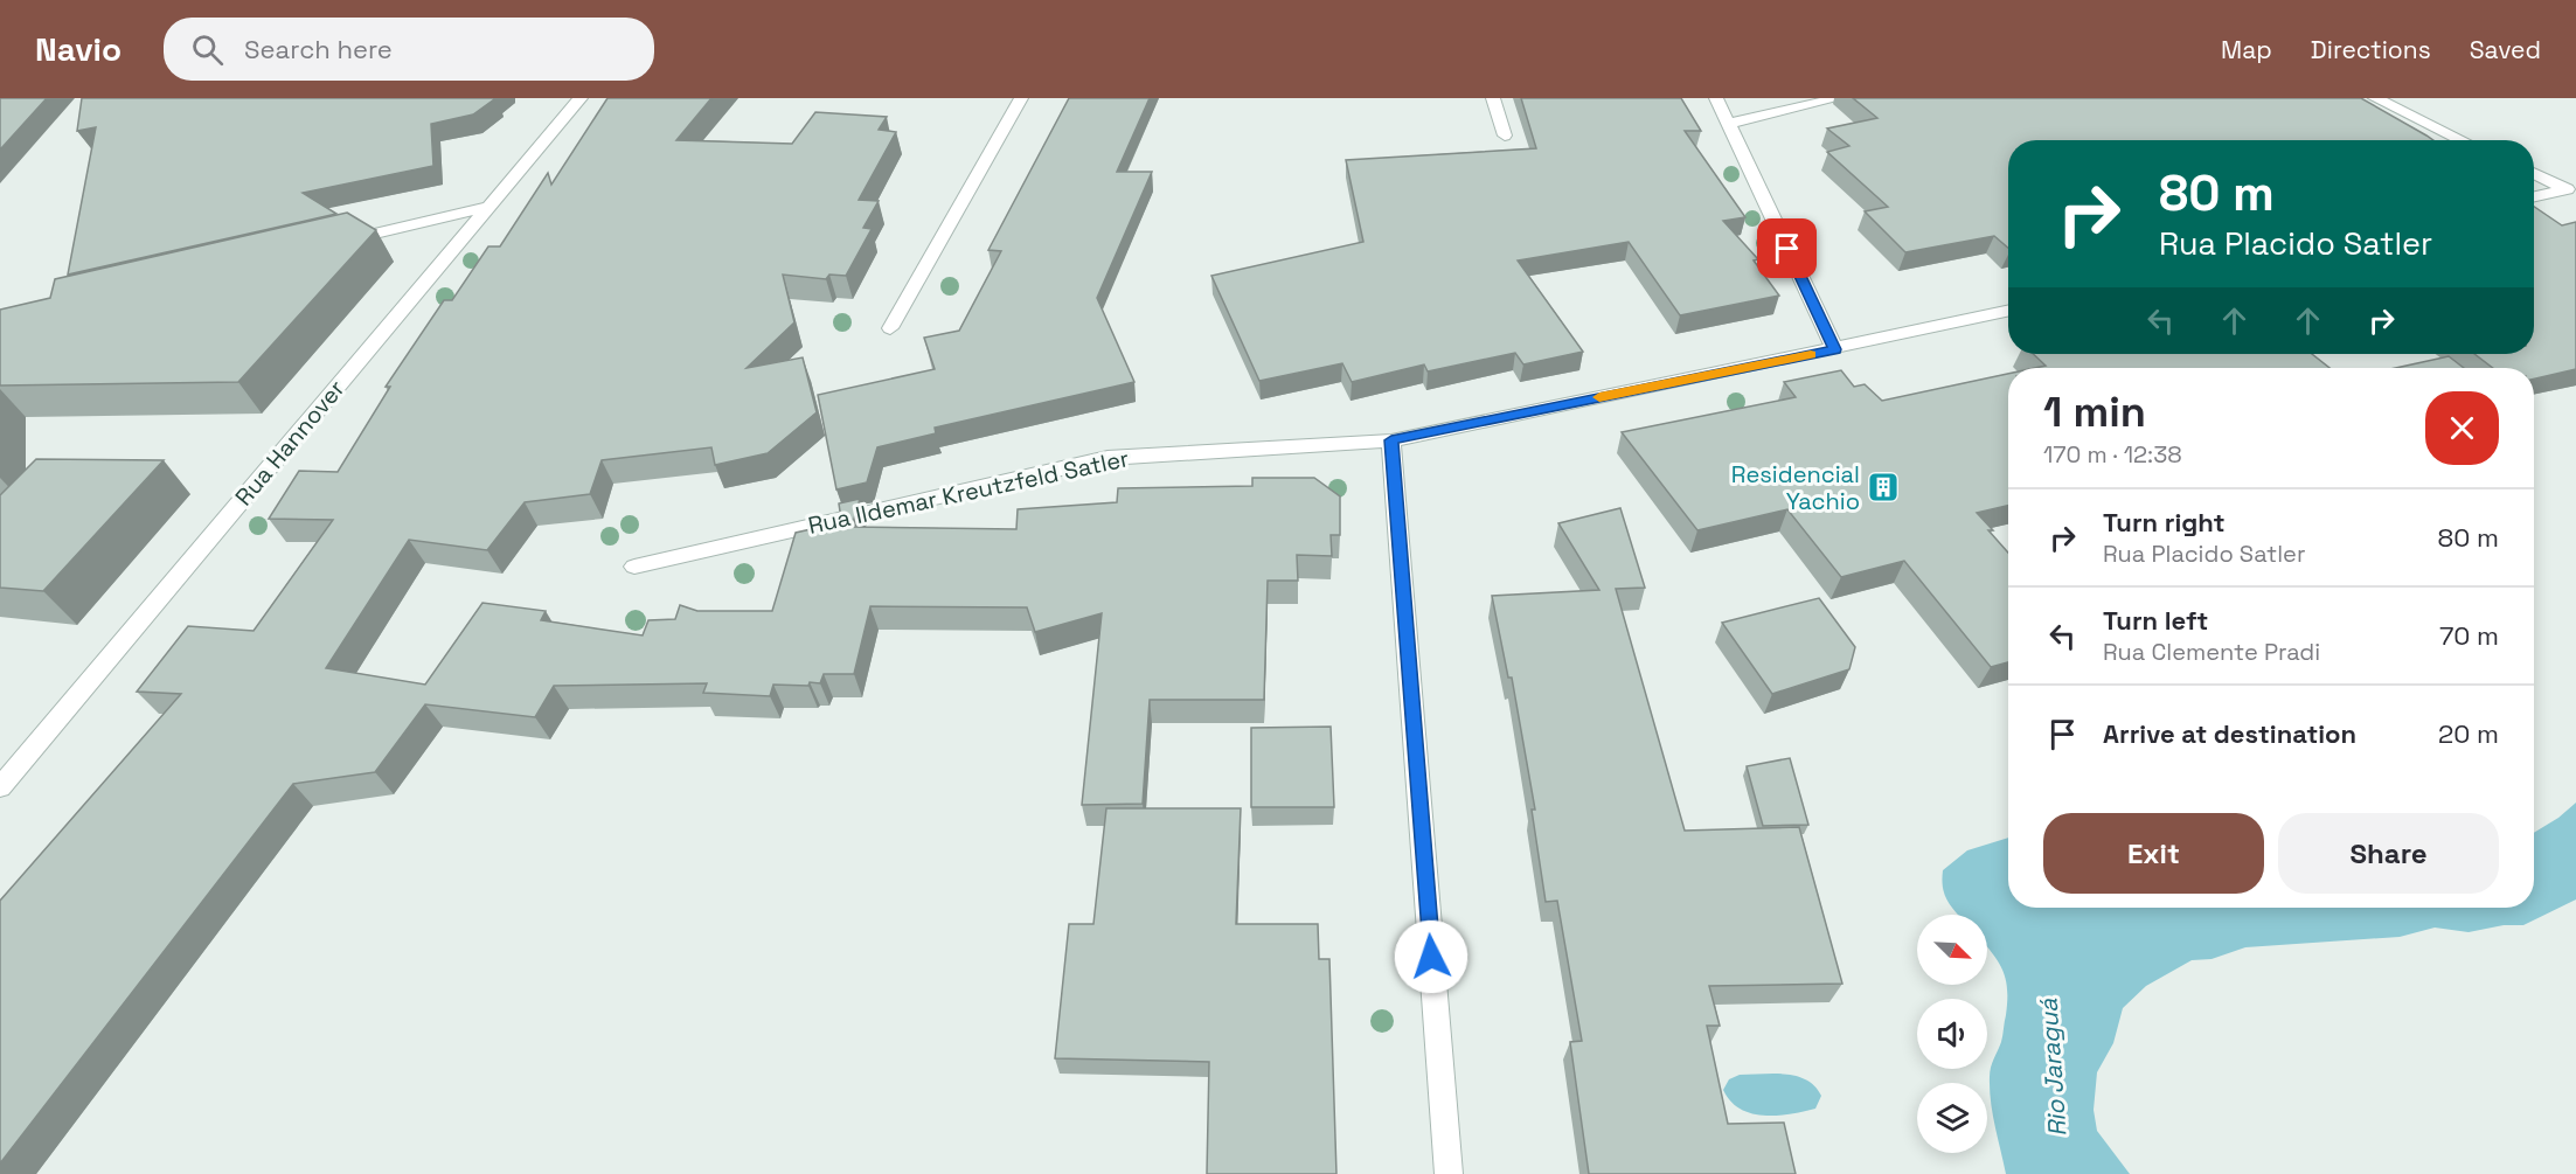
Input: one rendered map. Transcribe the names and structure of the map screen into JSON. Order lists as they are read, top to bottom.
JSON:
{
  "streets": {
    "street": ["Rua Hannover", "Rua Ildemar Kreutzfeld Satler"]
  },
  "water": ["Rio Jaraguá"],
  "places": {
    "building": ["Residencial Yachio"]
  },
  "north": "bottom right",
  "page": {
    "header": "Navio",
    "search": "Search here",
    "nav": ["Map", "Directions", "Saved"],
    "turn": ["80 m", "Rua Placido Satler"],
    "heading": ["1 min", "170 m · 12:38"],
    "list": [
      {
        "name": "Turn right",
        "note": "Rua Placido Satler",
        "value": "80 m"
      },
      {
        "name": "Turn left",
        "note": "Rua Clemente Pradi",
        "value": "70 m"
      },
      {
        "name": "Arrive at destination",
        "value": "20 m"
      }
    ],
    "buttons": ["Exit", "Share"]
  }
}
